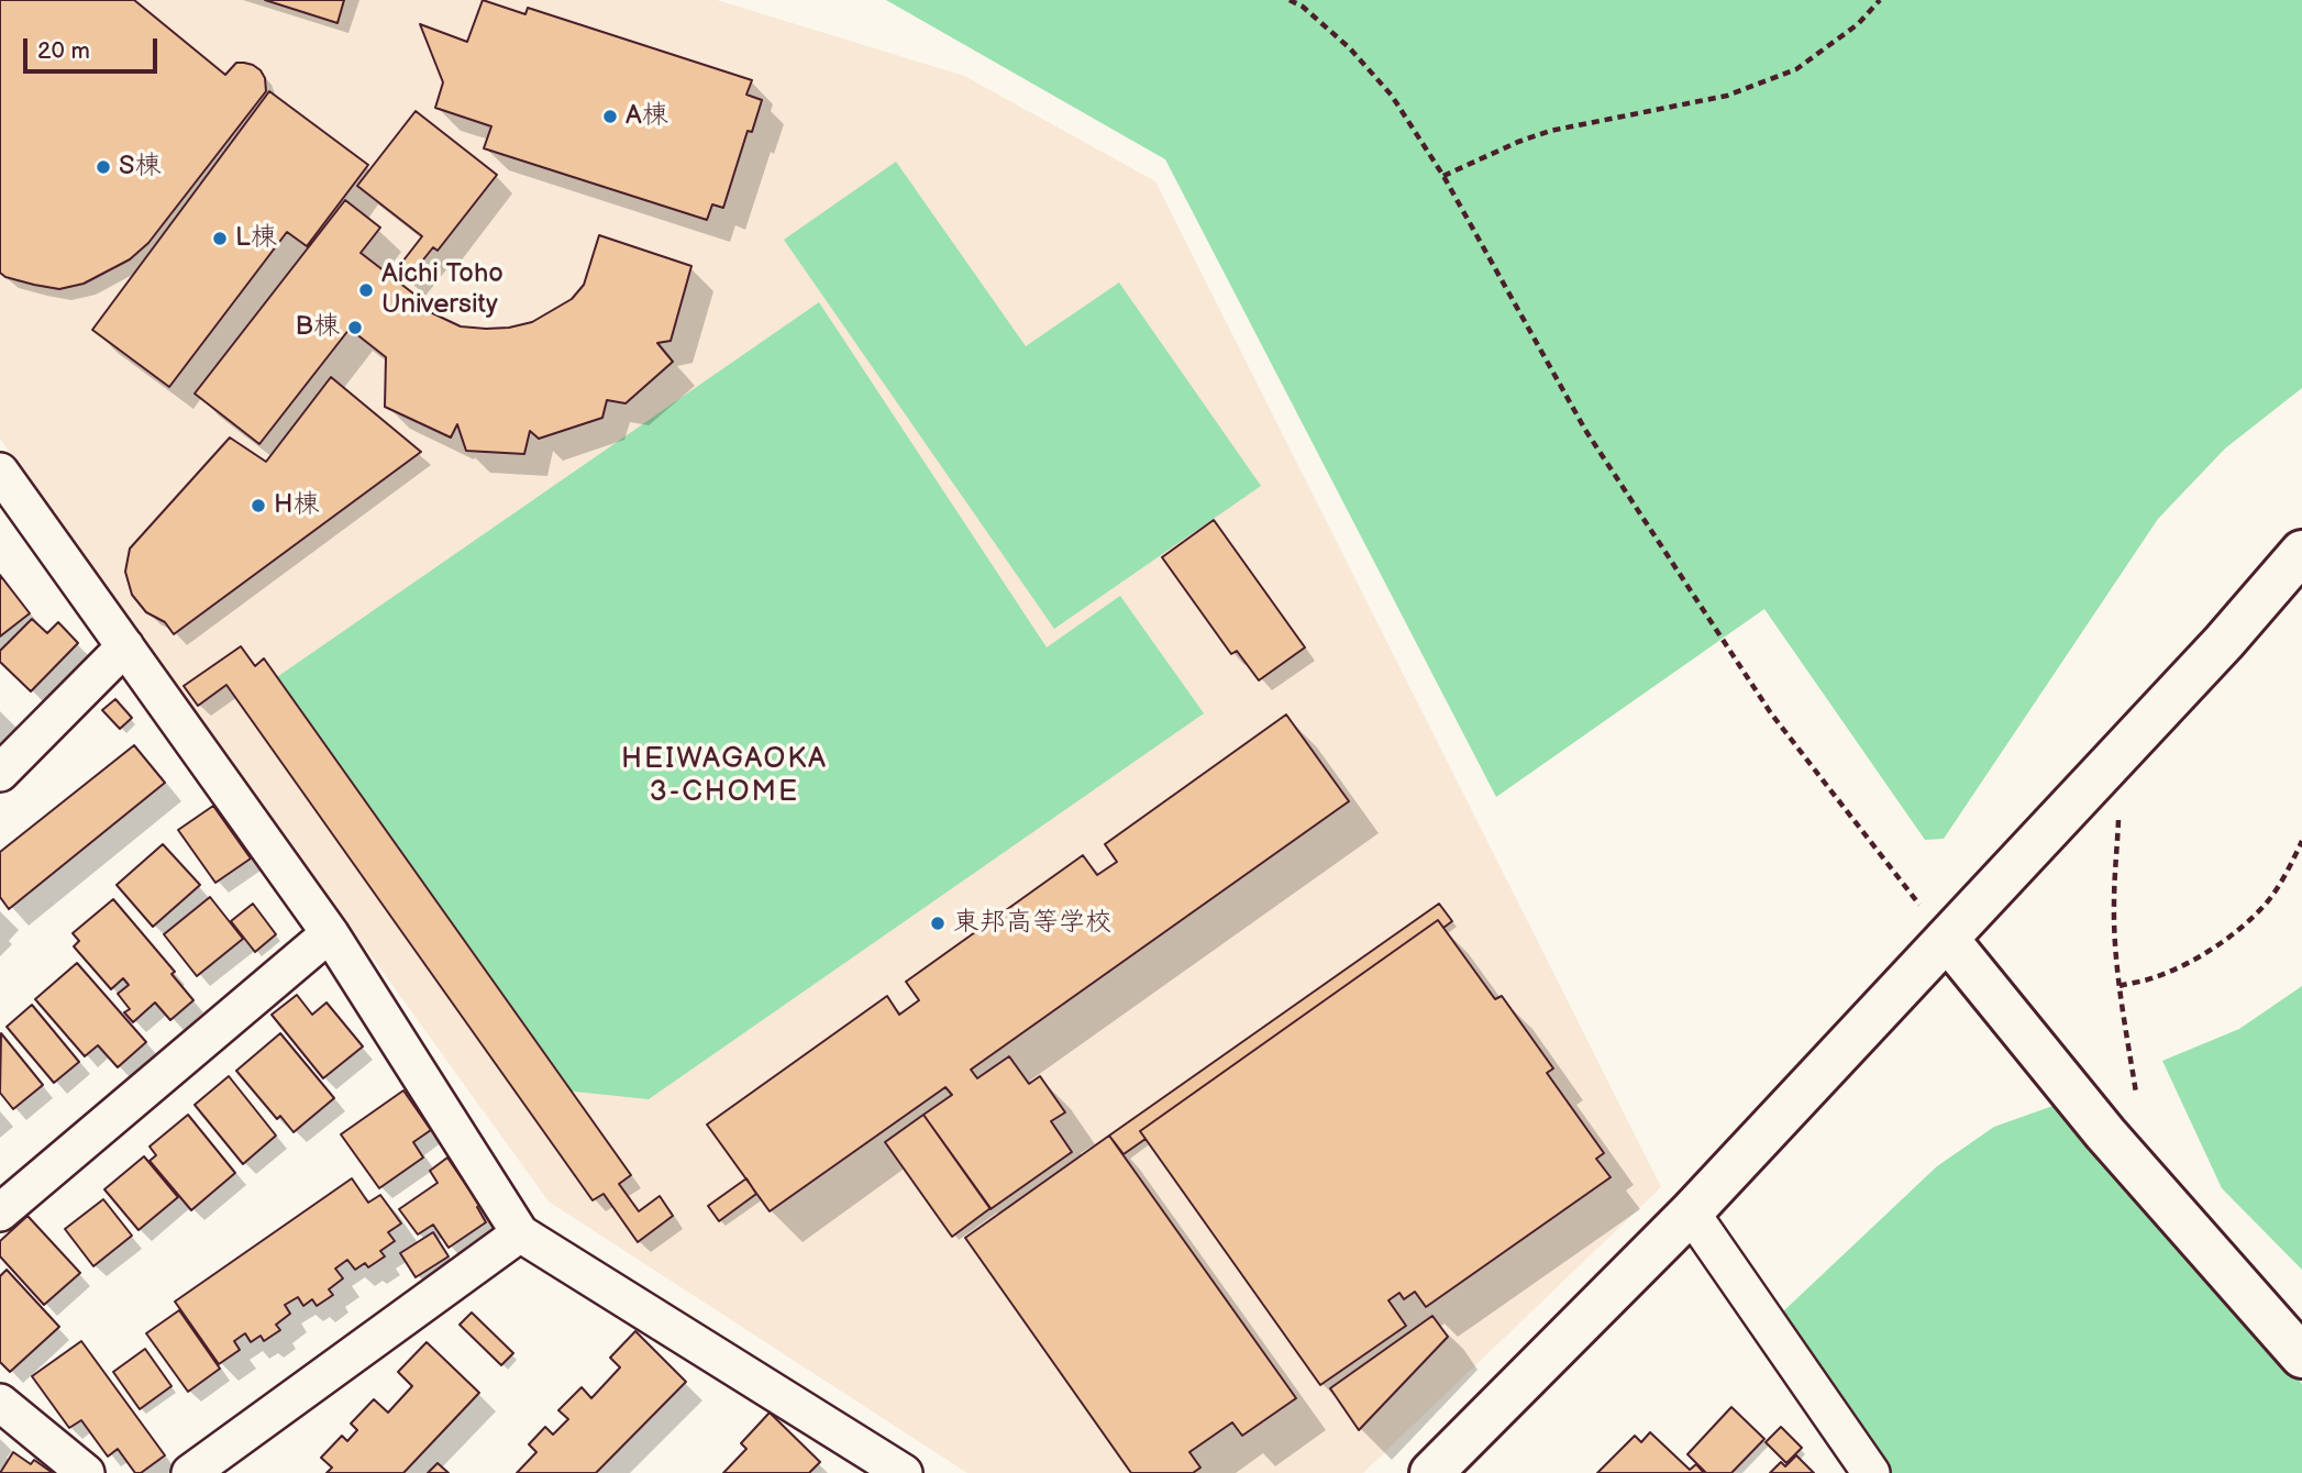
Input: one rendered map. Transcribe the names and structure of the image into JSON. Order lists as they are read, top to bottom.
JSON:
{
  "districts": ["HEIWAGAOKA 3-CHOME"],
  "places": [
    "A棟",
    "S棟",
    "L棟",
    "Aichi Toho University",
    "B棟",
    "H棟",
    "東邦高等学校"
  ],
  "scale_bar": "20 m"
}
